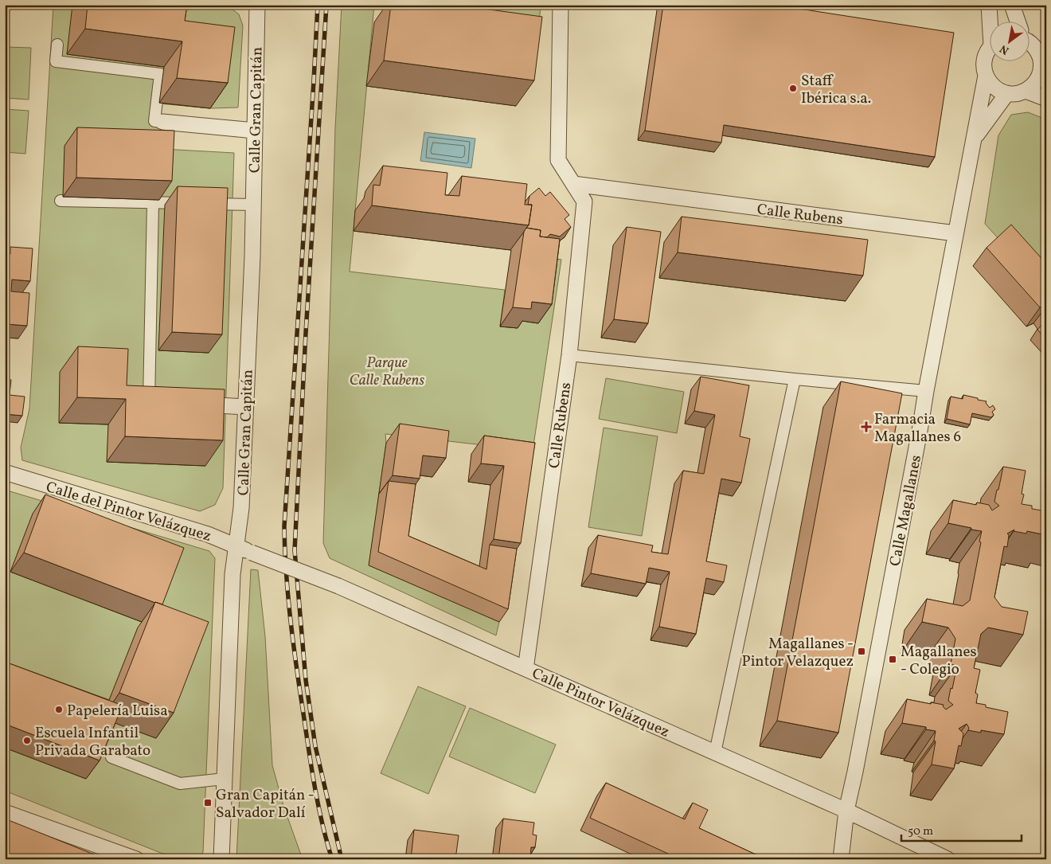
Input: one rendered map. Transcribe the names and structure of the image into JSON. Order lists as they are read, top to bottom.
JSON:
{
  "streets": {
    "street": [
      "Calle Gran Capitán",
      "Calle Rubens",
      "Calle del Pintor Velázquez",
      "Calle Magallanes",
      "Calle Pintor Velázquez"
    ]
  },
  "crossings": [
    ["Calle Gran Capitán", "Calle del Pintor Velázquez"],
    ["Calle Rubens", "Calle Magallanes"],
    ["Calle Rubens", "Calle Pintor Velázquez"],
    ["Calle del Pintor Velázquez", "Calle Pintor Velázquez"],
    ["Calle Magallanes", "Calle Pintor Velázquez"]
  ],
  "parks": ["Parque Calle Rubens"],
  "places": {
    "other": ["Staff Ibérica s.a.", "Papelería Luisa", "Escuela Infantil Privada Garabato"],
    "health": ["Farmacia Magallanes 6"],
    "transit": ["Magallanes - Pintor Velazquez", "Magallanes - Colegio", "Gran Capitán - Salvador Dalí"]
  },
  "scale_bar": "50 m",
  "north": "bottom left"
}
